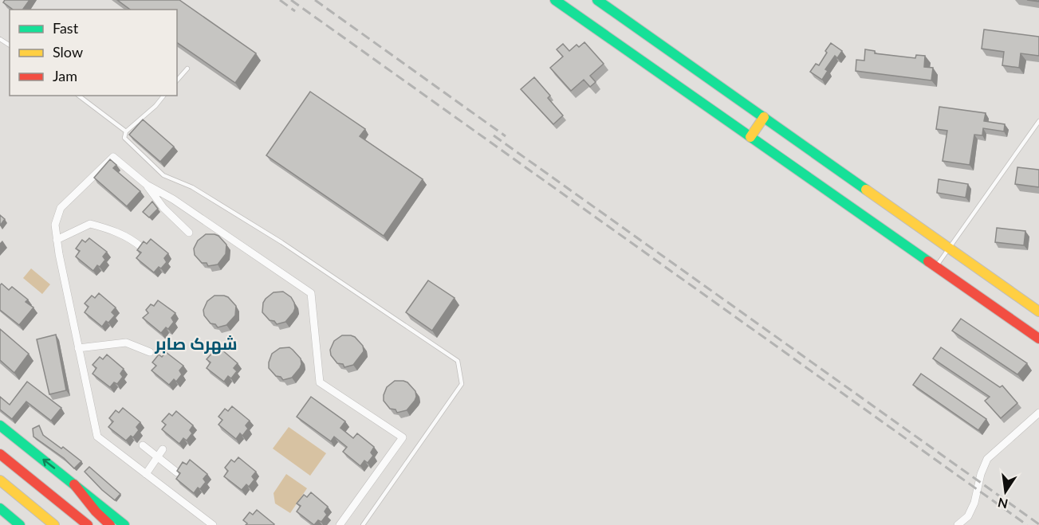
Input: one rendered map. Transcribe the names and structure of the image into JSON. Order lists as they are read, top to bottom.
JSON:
{
  "districts": ["شهرک صابر"],
  "legend": ["Fast", "Slow", "Jam"],
  "north": "bottom"
}
